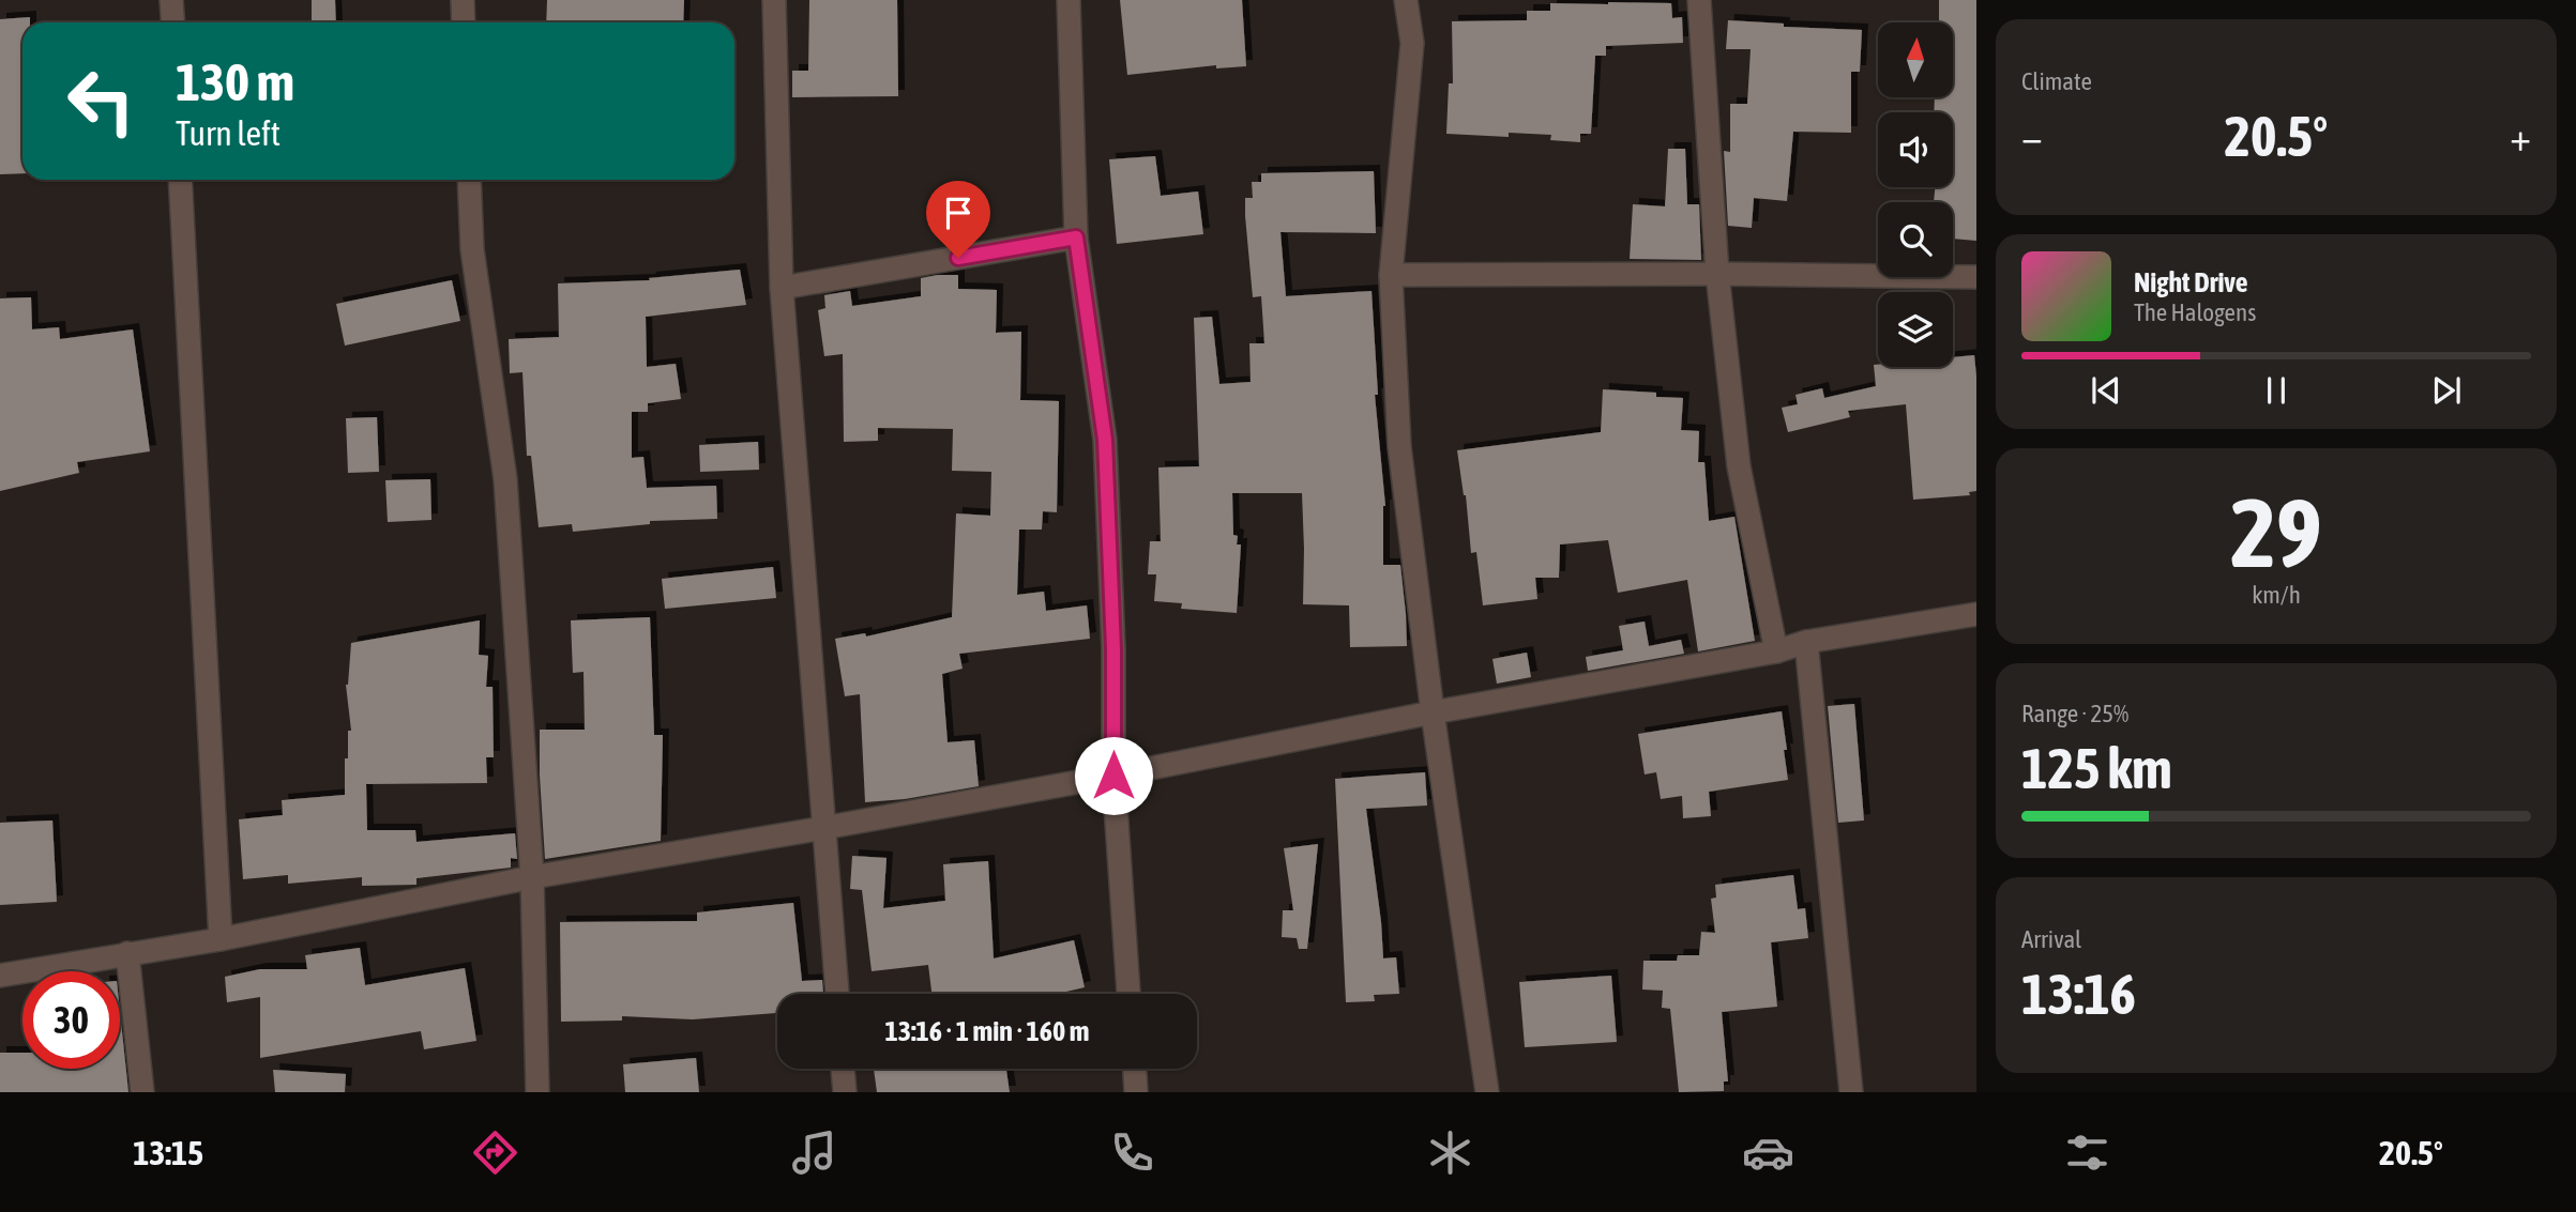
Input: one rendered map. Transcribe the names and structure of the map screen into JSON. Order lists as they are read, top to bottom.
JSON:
{
  "north": "top",
  "page": {
    "tile": [
      "Climate",
      ["29", "km/h"],
      ["Range · 25%", "125 km"],
      ["Arrival", "13:16"]
    ],
    "turn": ["130 m", "Turn left"],
    "heat": ["−", "20.5°", "+"],
    "song": ["Night Drive", "The Halogens"],
    "limit": "30",
    "trip": "13:16 · 1 min · 160 m",
    "tabs": ["13:15", "20.5°"]
  }
}
